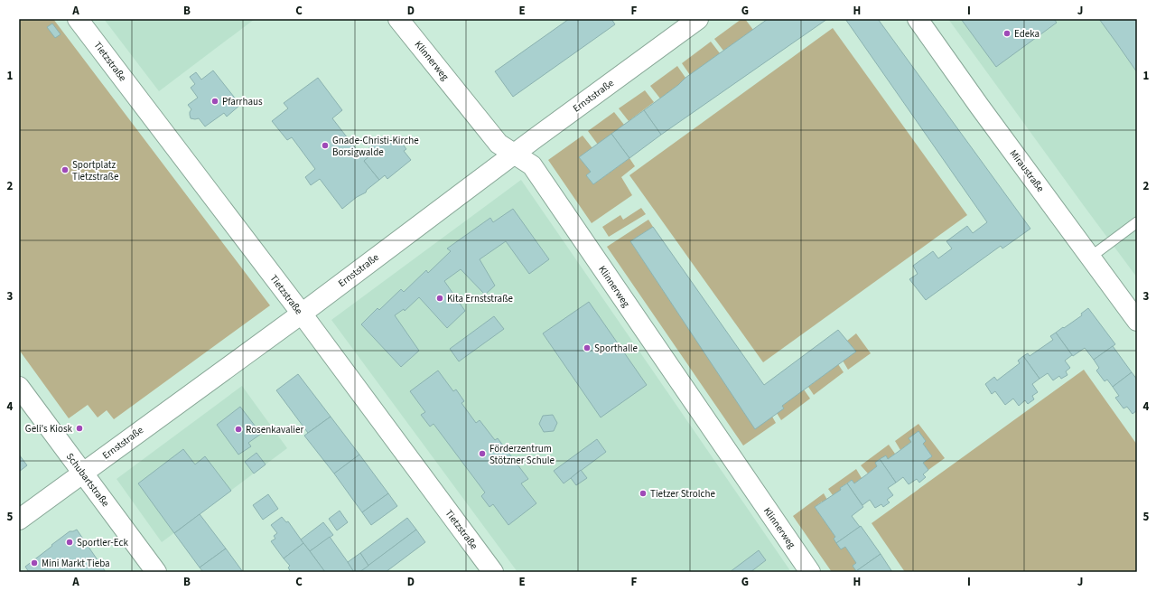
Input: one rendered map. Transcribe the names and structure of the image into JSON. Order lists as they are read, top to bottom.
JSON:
{
  "streets": {
    "street": [
      "Klinnerweg",
      "Tietzstraße",
      "Ernststraße",
      "Miraustraße",
      "Schubartstraße"
    ]
  },
  "crossings": [
    ["Klinnerweg", "Ernststraße"],
    ["Tietzstraße", "Ernststraße"],
    ["Ernststraße", "Schubartstraße"]
  ],
  "places": [
    "Edeka",
    "Pfarrhaus",
    "Gnade-Christi-Kirche Borsigwalde",
    "Sportplatz Tietzstraße",
    "Kita Ernststraße",
    "Sporthalle",
    "Geli's Kiosk",
    "Rosenkavalier",
    "Förderzentrum Stötzner Schule",
    "Tietzer Strolche",
    "Sportler-Eck",
    "Mini Markt Tieba"
  ],
  "grid": {
    "columns": [
      "A",
      "B",
      "C",
      "D",
      "E",
      "F",
      "G",
      "H",
      "I",
      "J"
    ],
    "rows": [
      "1",
      "2",
      "3",
      "4",
      "5"
    ]
  }
}
